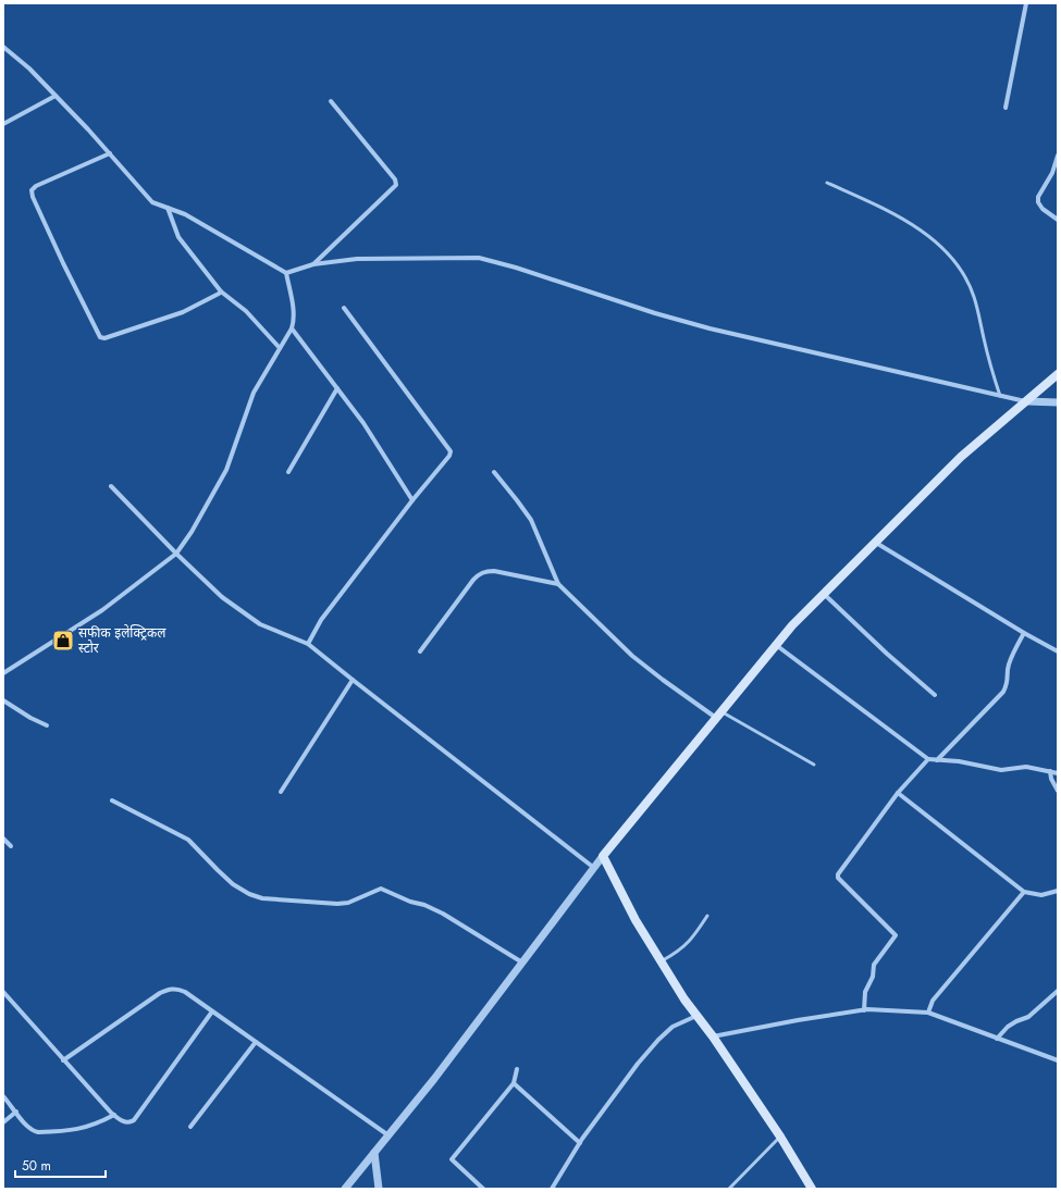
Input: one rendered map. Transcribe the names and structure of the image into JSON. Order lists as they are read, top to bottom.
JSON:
{
  "places": {
    "shop": ["सफीक इलेक्ट्रिकल स्टोर"]
  },
  "scale_bar": "50 m"
}
